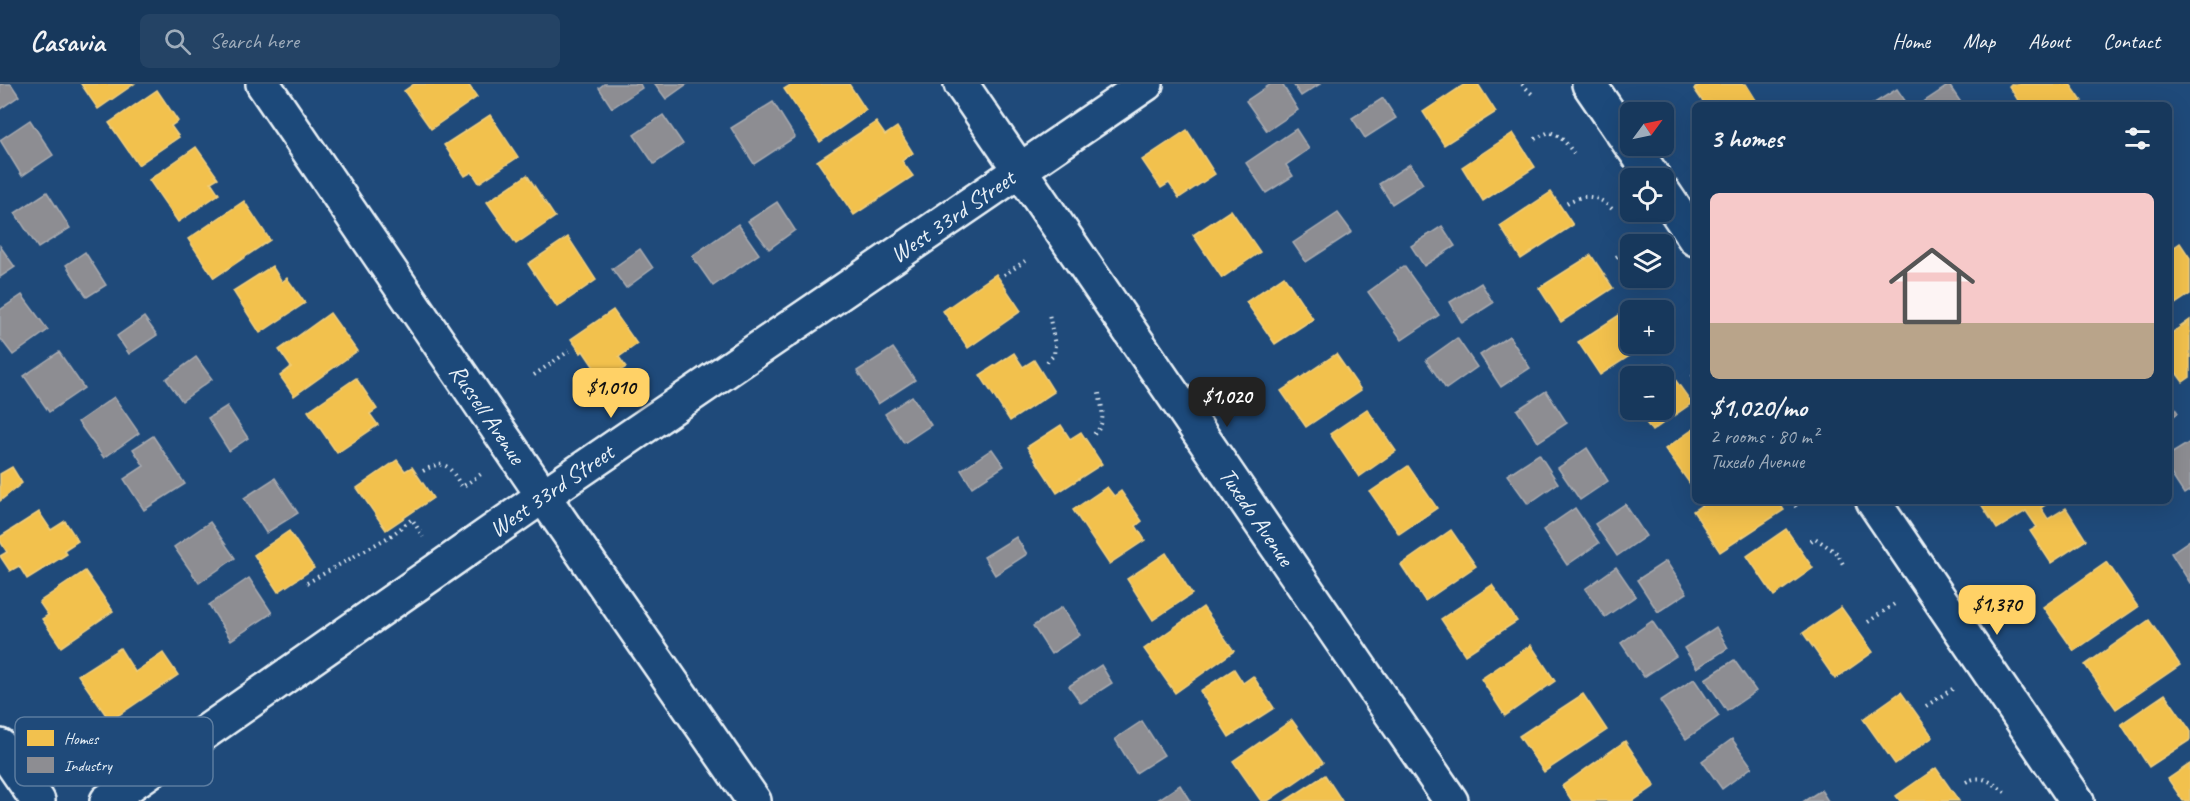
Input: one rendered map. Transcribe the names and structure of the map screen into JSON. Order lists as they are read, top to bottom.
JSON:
{
  "streets": {
    "street": ["West 33rd Street", "Russell Avenue", "Tuxedo Avenue"]
  },
  "crossings": [
    ["West 33rd Street", "Russell Avenue"],
    ["West 33rd Street", "Tuxedo Avenue"]
  ],
  "legend": ["Homes", "Industry"],
  "north": "top right",
  "page": {
    "header": "Casavia",
    "search": "Search here",
    "nav": [
      "Home",
      "Map",
      "About",
      "Contact"
    ],
    "map_buttons": ["+", "−"],
    "heading": "3 homes",
    "list": [
      {
        "name": "$1,020/mo",
        "note": "2 rooms · 80 m² · Tuxedo Avenue"
      }
    ],
    "price": ["$1,010", "$1,020", "$1,370"]
  }
}
